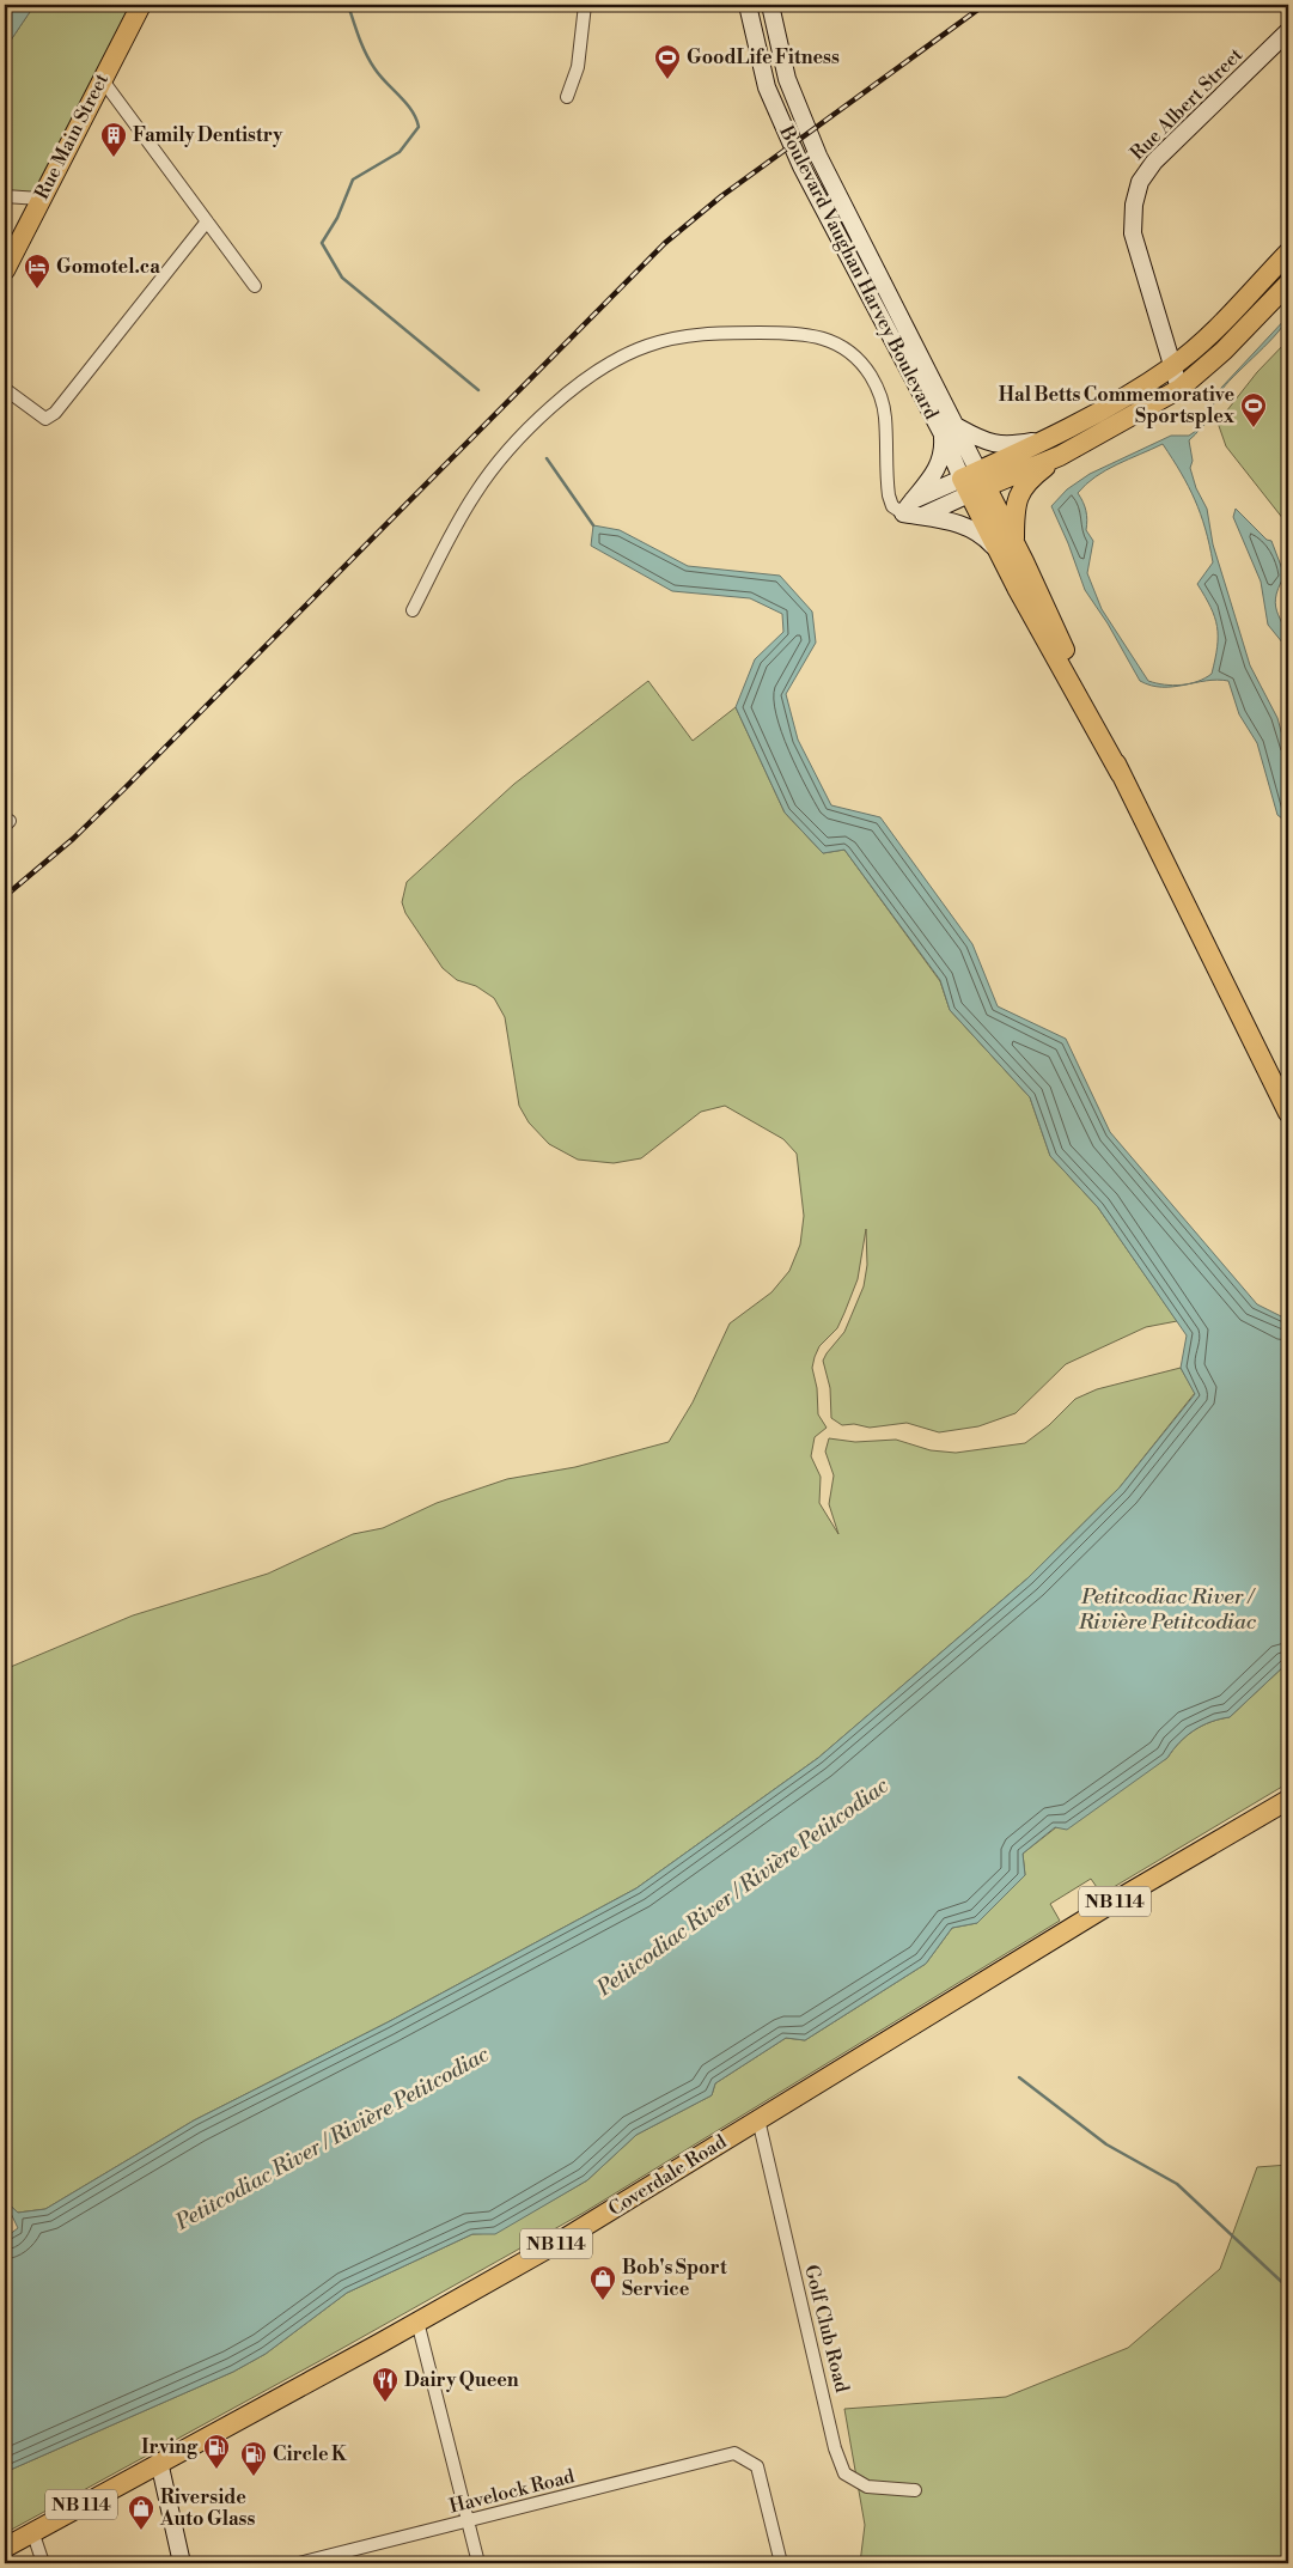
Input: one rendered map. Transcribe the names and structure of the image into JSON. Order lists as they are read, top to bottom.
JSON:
{
  "streets": {
    "main road": [
      "Rue Albert Street",
      "Rue Main Street",
      "Boulevard Vaughan Harvey Boulevard",
      "NB 114",
      "Coverdale Road"
    ],
    "street": ["Golf Club Road", "Havelock Road"]
  },
  "crossings": [
    ["Coverdale Road", "Golf Club Road"]
  ],
  "water": ["Petitcodiac River / Rivière Petitcodiac"],
  "places": {
    "sports": ["GoodLife Fitness", "Hal Betts Commemorative Sportsplex"],
    "building": ["Family Dentistry"],
    "hotel": ["Gomotel.ca"],
    "shop": ["Bob's Sport Service", "Riverside Auto Glass"],
    "restaurant": ["Dairy Queen"],
    "fuel station": ["Irving", "Circle K"]
  }
}
